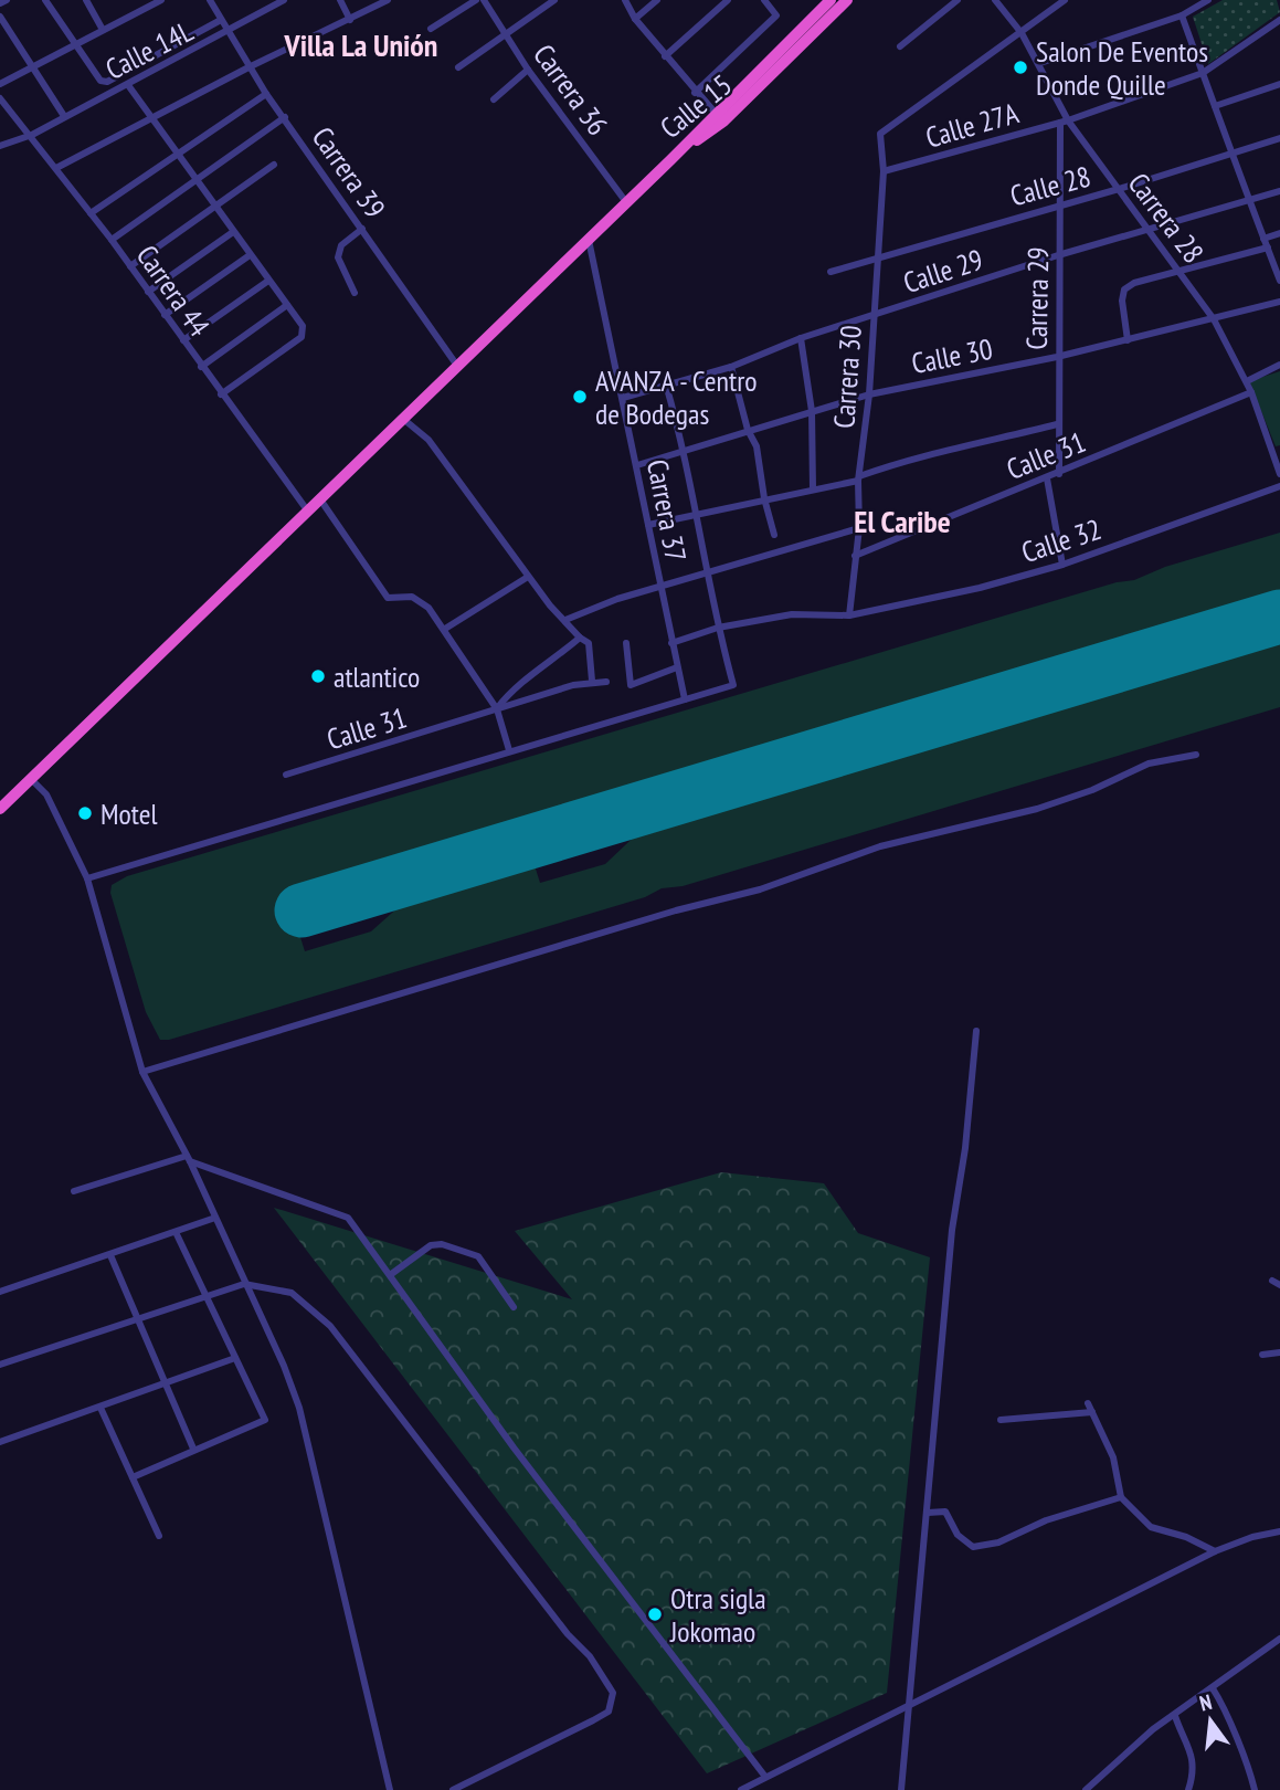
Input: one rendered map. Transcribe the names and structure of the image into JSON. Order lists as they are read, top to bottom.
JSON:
{
  "streets": {
    "highway": ["Calle 15"],
    "street": [
      "Calle 14L",
      "Carrera 36",
      "Calle 27A",
      "Carrera 39",
      "Calle 28",
      "Carrera 28",
      "Calle 29",
      "Carrera 44",
      "Carrera 29",
      "Calle 30",
      "Carrera 30",
      "Calle 31",
      "Carrera 37",
      "Calle 32"
    ]
  },
  "crossings": [
    ["Calle 14L", "Carrera 39"],
    ["Calle 14L", "Carrera 44"],
    ["Carrera 36", "Calle 15"],
    ["Calle 15", "Carrera 39"],
    ["Calle 15", "Carrera 44"],
    ["Calle 15", "Carrera 37"],
    ["Calle 27A", "Carrera 28"],
    ["Calle 27A", "Carrera 29"],
    ["Calle 27A", "Carrera 30"],
    ["Calle 28", "Carrera 28"],
    ["Calle 28", "Carrera 29"],
    ["Calle 28", "Carrera 30"],
    ["Carrera 28", "Calle 29"],
    ["Carrera 28", "Carrera 29"],
    ["Carrera 28", "Calle 30"],
    ["Carrera 28", "Carrera 30"],
    ["Carrera 28", "Calle 31"],
    ["Calle 29", "Carrera 29"],
    ["Calle 29", "Carrera 30"],
    ["Calle 29", "Carrera 37"],
    ["Carrera 29", "Calle 30"],
    ["Carrera 29", "Calle 31"],
    ["Calle 30", "Carrera 30"],
    ["Calle 30", "Carrera 37"],
    ["Carrera 30", "Calle 31"],
    ["Carrera 30", "Calle 32"],
    ["Carrera 37", "Calle 32"]
  ],
  "districts": ["Villa La Unión", "El Caribe"],
  "places": [
    "Salon De Eventos Donde Quille",
    "AVANZA - Centro de Bodegas",
    "atlantico",
    "Motel",
    "Otra sigla Jokomao"
  ],
  "north": "top"
}
